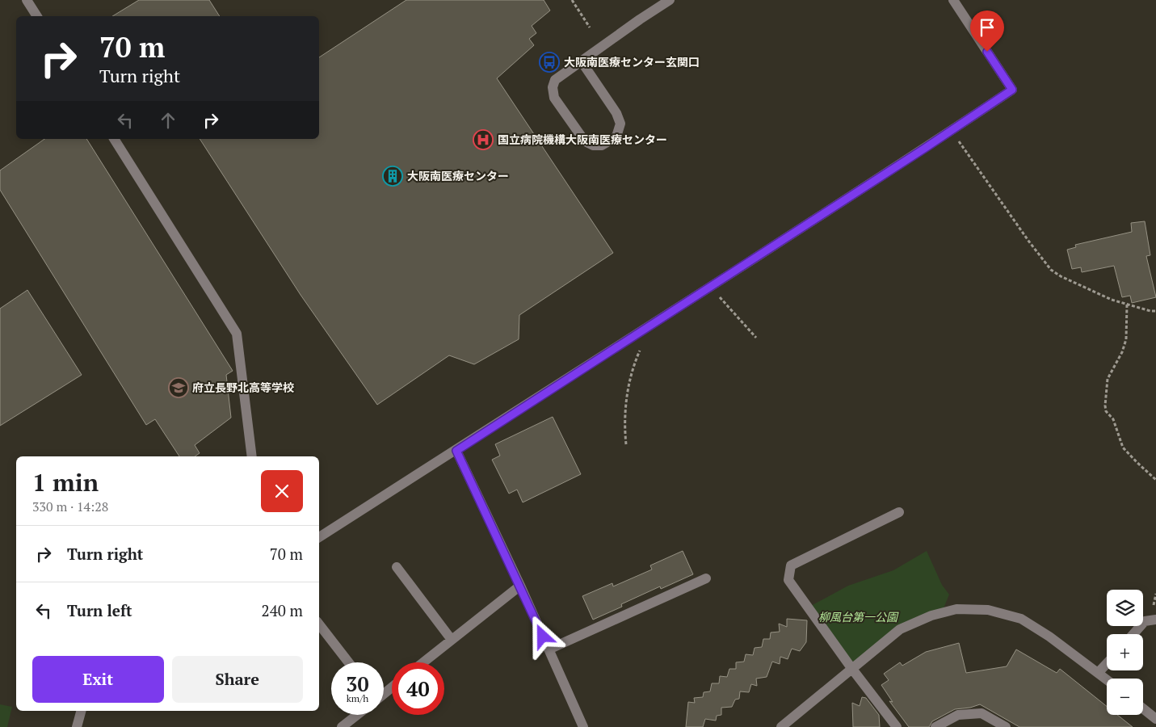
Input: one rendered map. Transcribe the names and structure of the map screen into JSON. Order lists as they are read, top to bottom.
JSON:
{
  "parks": ["柳風台第一公園"],
  "places": {
    "bus stop": ["大阪南医療センター玄関口"],
    "hospital": ["国立病院機構大阪南医療センター"],
    "building": ["大阪南医療センター"],
    "school or university": ["府立長野北高等学校"]
  },
  "page": {
    "turn": ["70 m", "Turn right"],
    "heading": ["1 min", "330 m · 14:28"],
    "list": [
      {
        "name": "Turn right",
        "value": "70 m"
      },
      {
        "name": "Turn left",
        "value": "240 m"
      }
    ],
    "map_buttons": ["+", "−"],
    "buttons": ["Exit", "Share"],
    "speed": "30 km/h",
    "limit": "40"
  }
}
